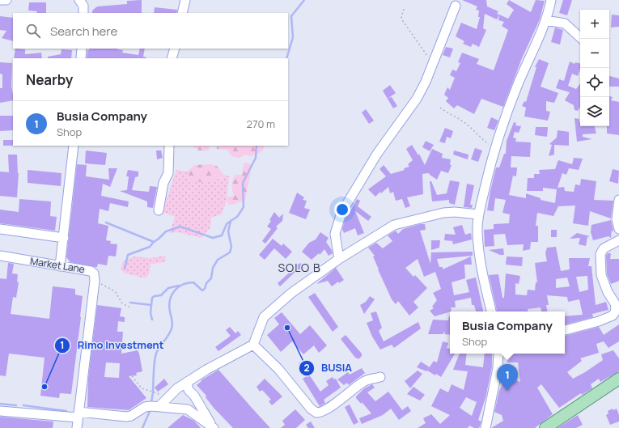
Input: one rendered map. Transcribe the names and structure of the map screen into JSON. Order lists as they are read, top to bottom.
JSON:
{
  "streets": {
    "street": ["Market Lane"]
  },
  "districts": ["SOLO B"],
  "places": ["BUSIA", "Rimo Investment"],
  "page": {
    "map_buttons": ["+", "−"],
    "search": "Search here",
    "heading": "Nearby",
    "list": [
      {
        "mark": "1",
        "name": "Busia Company",
        "note": "Shop",
        "value": "270 m"
      }
    ],
    "popup": ["Busia Company", "Shop"],
    "pins": "1"
  }
}
